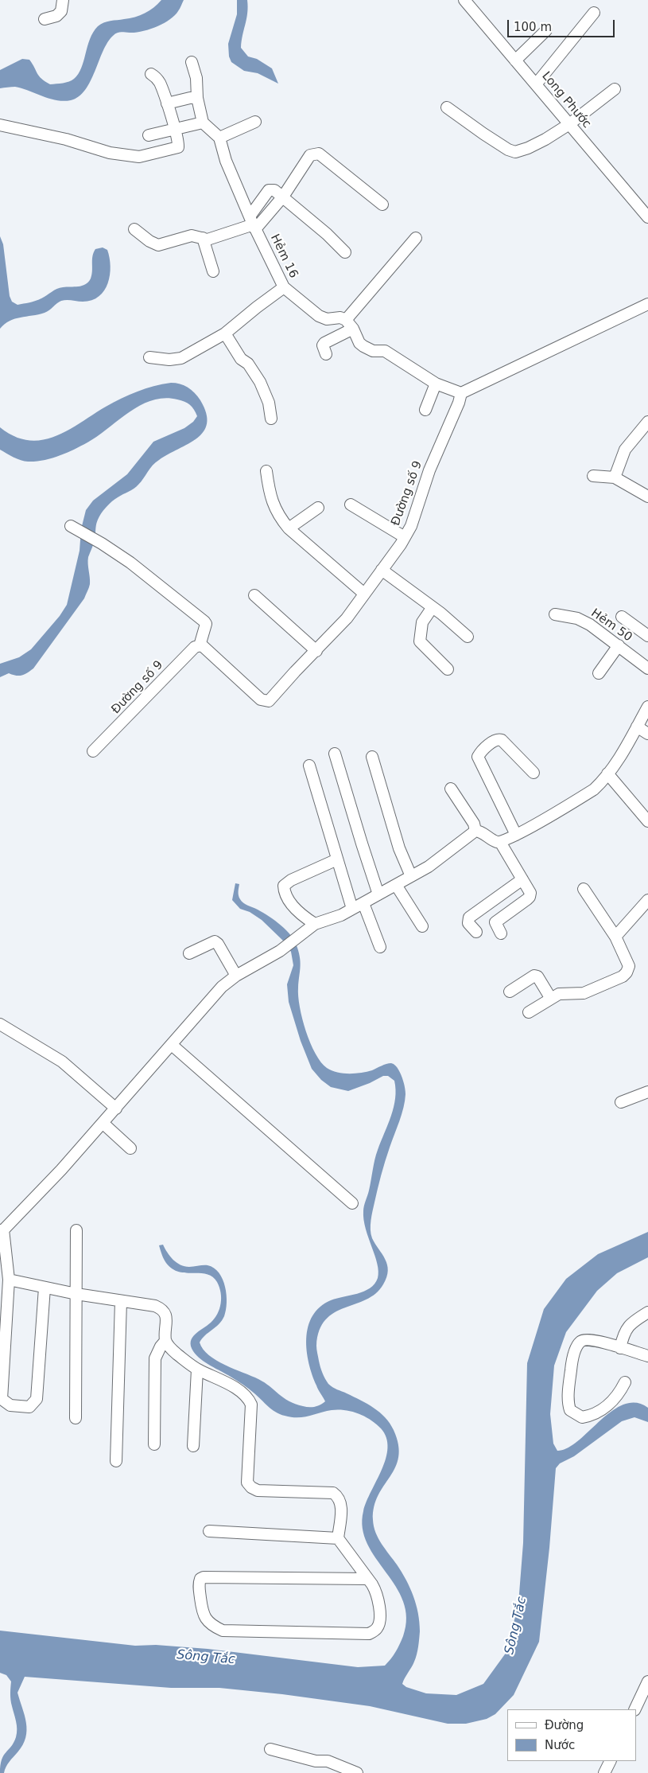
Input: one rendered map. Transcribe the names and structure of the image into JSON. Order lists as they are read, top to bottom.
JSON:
{
  "streets": {
    "street": [
      "Long Phước",
      "Hẻm 16",
      "Đường số 9",
      "Hẻm 50"
    ]
  },
  "water": ["Sông Tắc"],
  "legend": ["Đường", "Nước"],
  "scale_bar": "100 m"
}
